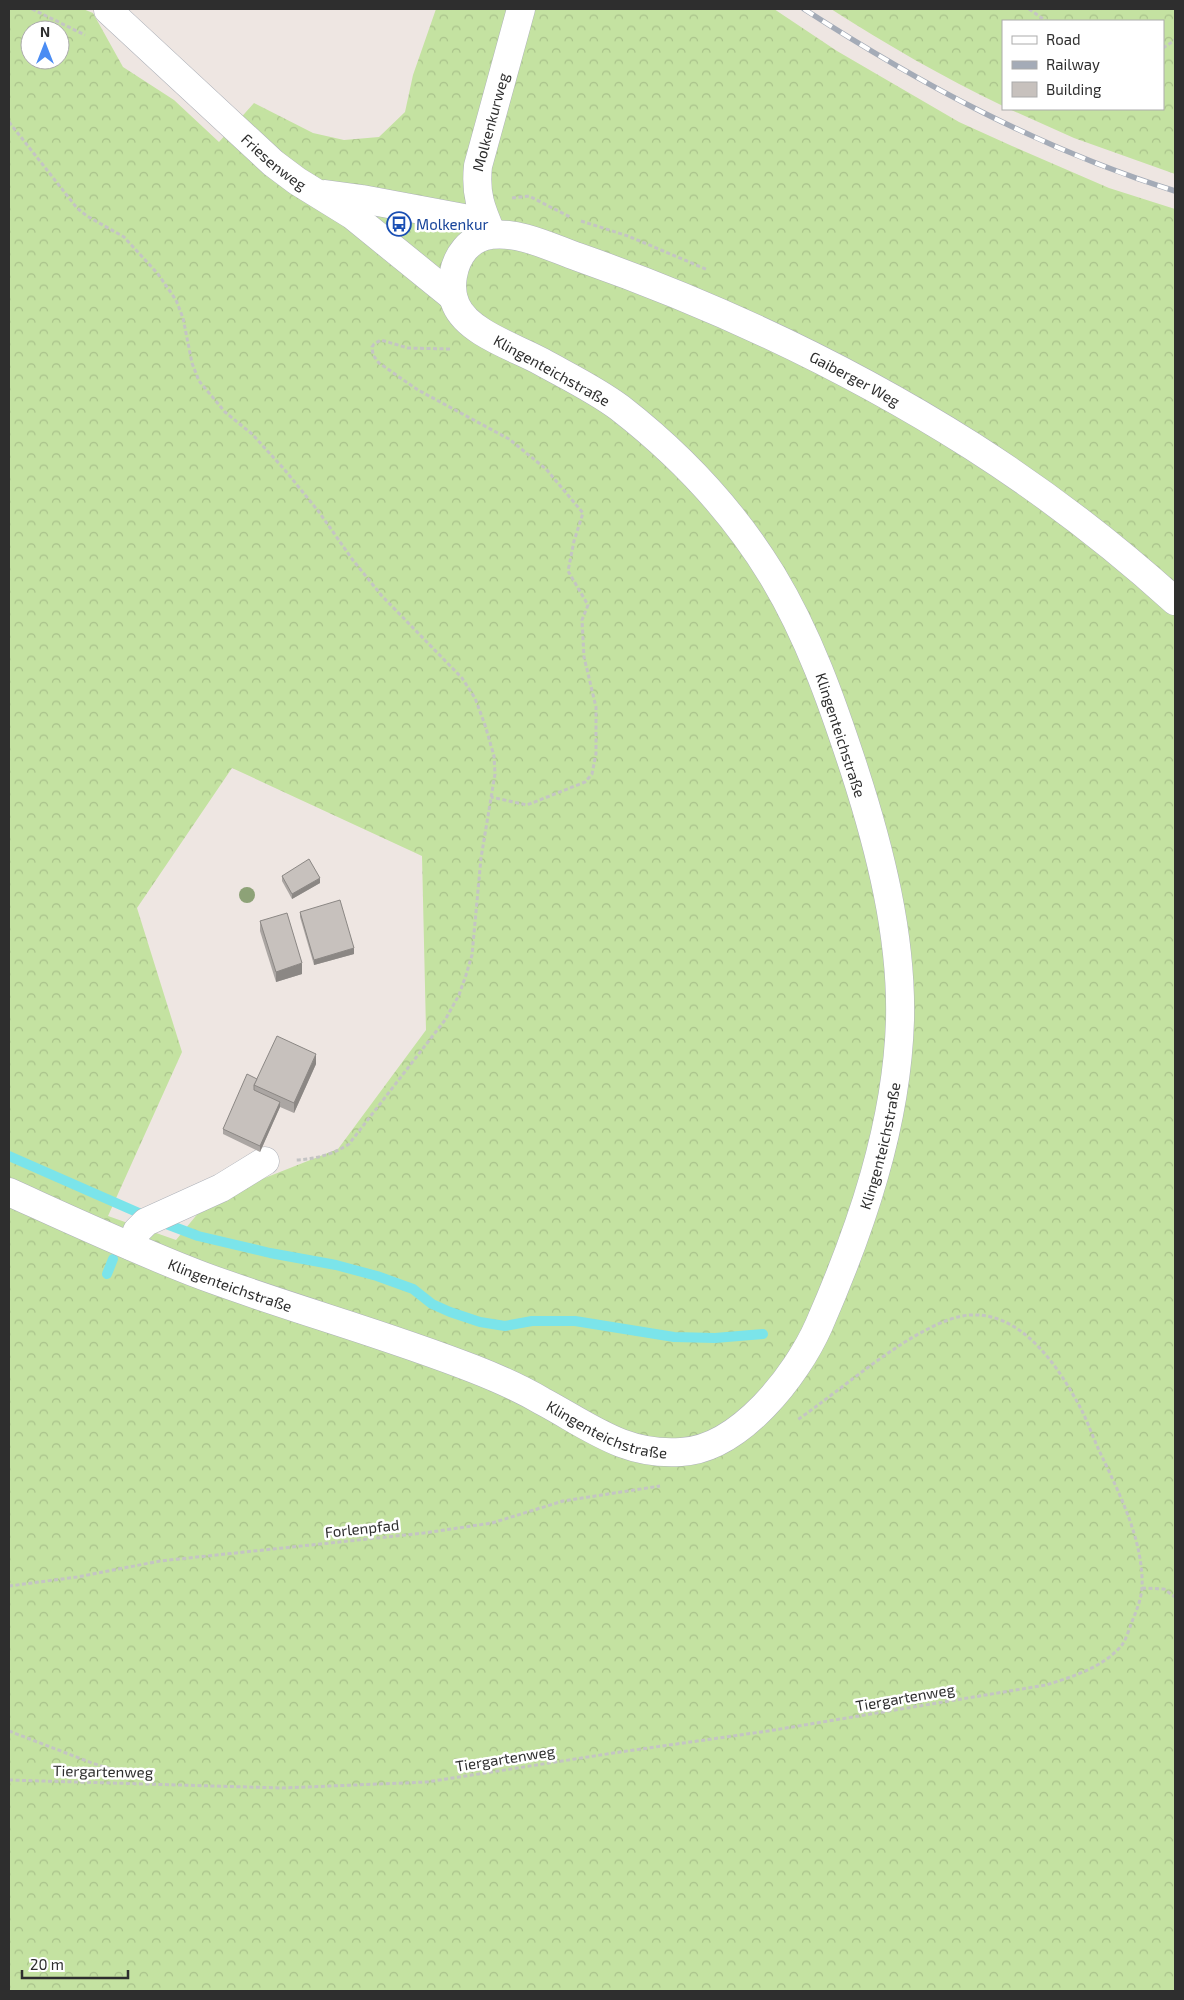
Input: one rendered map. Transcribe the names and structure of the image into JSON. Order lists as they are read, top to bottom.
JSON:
{
  "streets": {
    "street": [
      "Molkenkurweg",
      "Friesenweg",
      "Klingenteichstraße",
      "Gaiberger Weg"
    ],
    "path": ["Forlenpfad", "Tiergartenweg"]
  },
  "crossings": [
    ["Molkenkurweg", "Gaiberger Weg"],
    ["Friesenweg", "Klingenteichstraße"]
  ],
  "places": {
    "bus stop": ["Molkenkur"]
  },
  "legend": ["Road", "Railway", "Building"],
  "scale_bar": "20 m",
  "north": "top"
}
